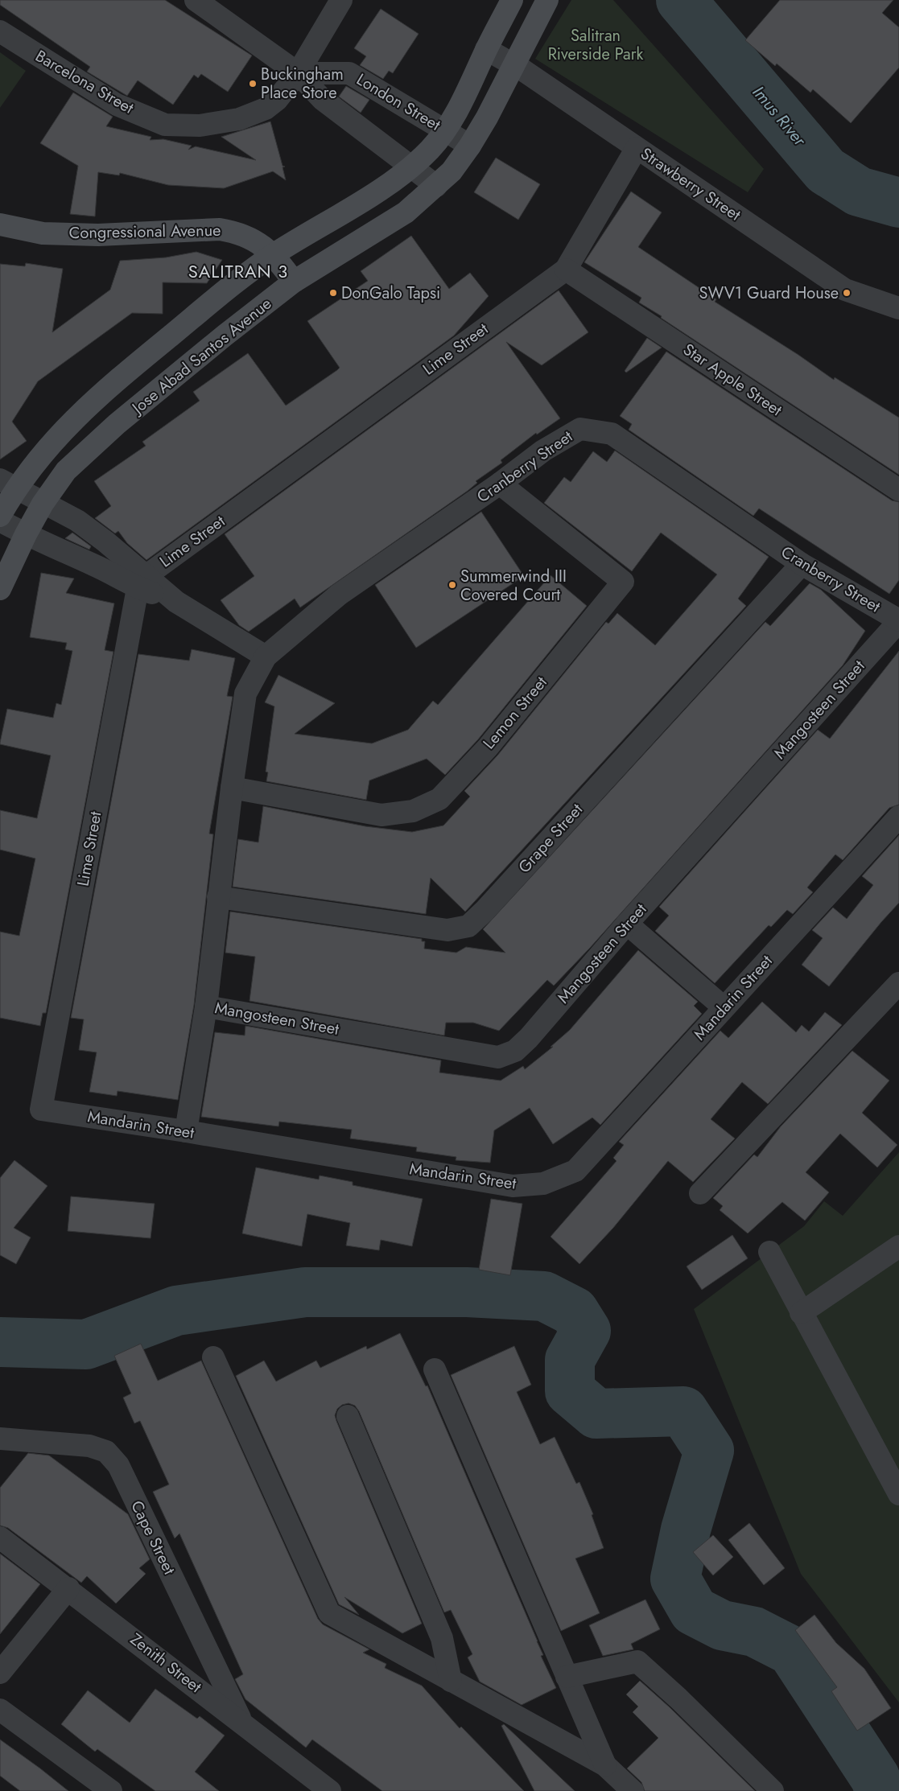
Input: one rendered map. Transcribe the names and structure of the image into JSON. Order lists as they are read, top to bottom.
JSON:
{
  "streets": {
    "main road": ["Congressional Avenue", "Jose Abad Santos Avenue"],
    "street": [
      "Barcelona Street",
      "London Street",
      "Strawberry Street",
      "Lime Street",
      "Star Apple Street",
      "Cranberry Street",
      "Mangosteen Street",
      "Lemon Street",
      "Grape Street",
      "Mandarin Street",
      "Cape Street",
      "Zenith Street"
    ]
  },
  "crossings": [
    ["Barcelona Street", "London Street"],
    ["London Street", "Jose Abad Santos Avenue"],
    ["Strawberry Street", "Lime Street"],
    ["Strawberry Street", "Jose Abad Santos Avenue"],
    ["Congressional Avenue", "Jose Abad Santos Avenue"],
    ["Lime Street", "Star Apple Street"],
    ["Lime Street", "Mandarin Street"],
    ["Cranberry Street", "Mangosteen Street"],
    ["Cranberry Street", "Lemon Street"],
    ["Cranberry Street", "Grape Street"],
    ["Cape Street", "Zenith Street"]
  ],
  "districts": ["SALITRAN 3"],
  "water": ["Imus River"],
  "parks": ["Salitran Riverside Park"],
  "places": [
    "Buckingham Place Store",
    "DonGalo Tapsi",
    "SWV1 Guard House",
    "Summerwind III Covered Court"
  ]
}
